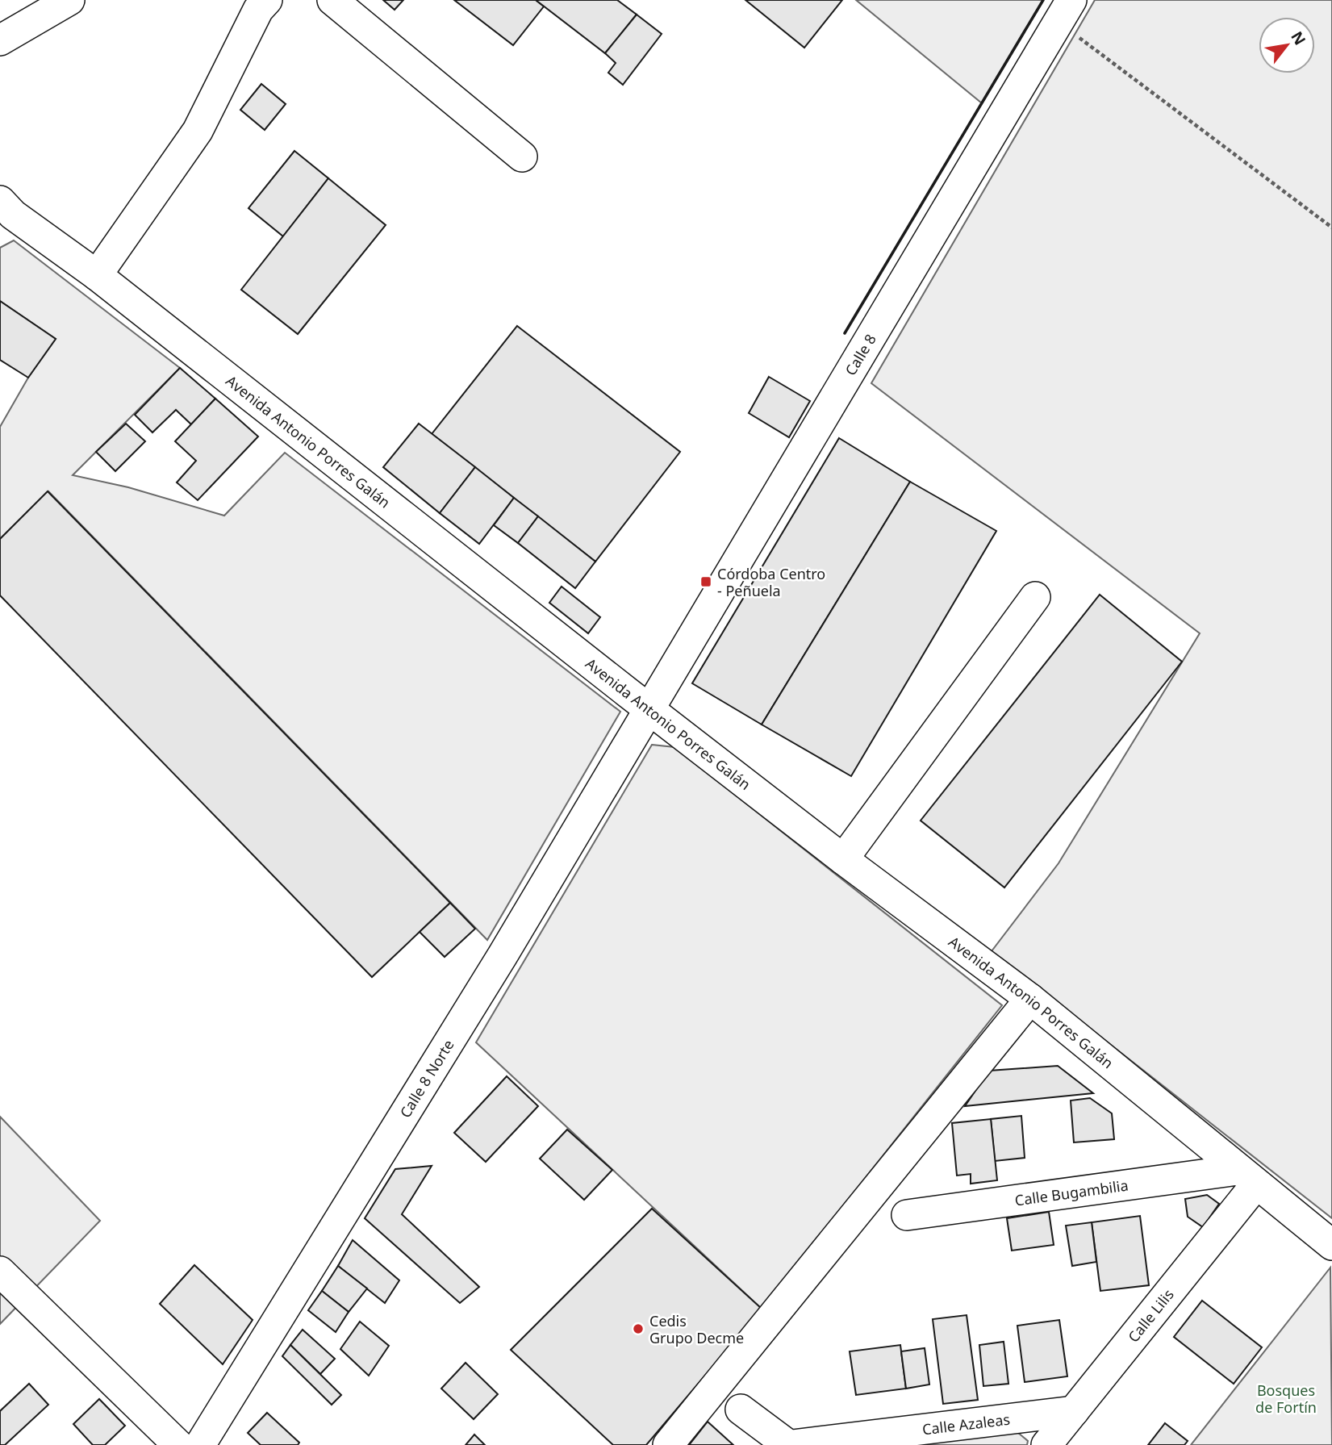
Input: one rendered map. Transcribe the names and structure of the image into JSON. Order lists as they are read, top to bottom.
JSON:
{
  "streets": {
    "street": [
      "Calle 8",
      "Avenida Antonio Porres Galán",
      "Calle 8 Norte",
      "Calle Bugambilia",
      "Calle Lilis",
      "Calle Azaleas"
    ]
  },
  "crossings": [
    ["Calle 8", "Avenida Antonio Porres Galán"],
    ["Calle 8", "Calle 8 Norte"],
    ["Avenida Antonio Porres Galán", "Calle 8 Norte"],
    ["Avenida Antonio Porres Galán", "Calle Bugambilia"],
    ["Avenida Antonio Porres Galán", "Calle Lilis"],
    ["Calle Bugambilia", "Calle Lilis"],
    ["Calle Lilis", "Calle Azaleas"]
  ],
  "parks": ["Bosques de Fortín"],
  "places": {
    "transit": ["Córdoba Centro - Peñuela"],
    "other": ["Cedis Grupo Decme"]
  },
  "north": "top right"
}
